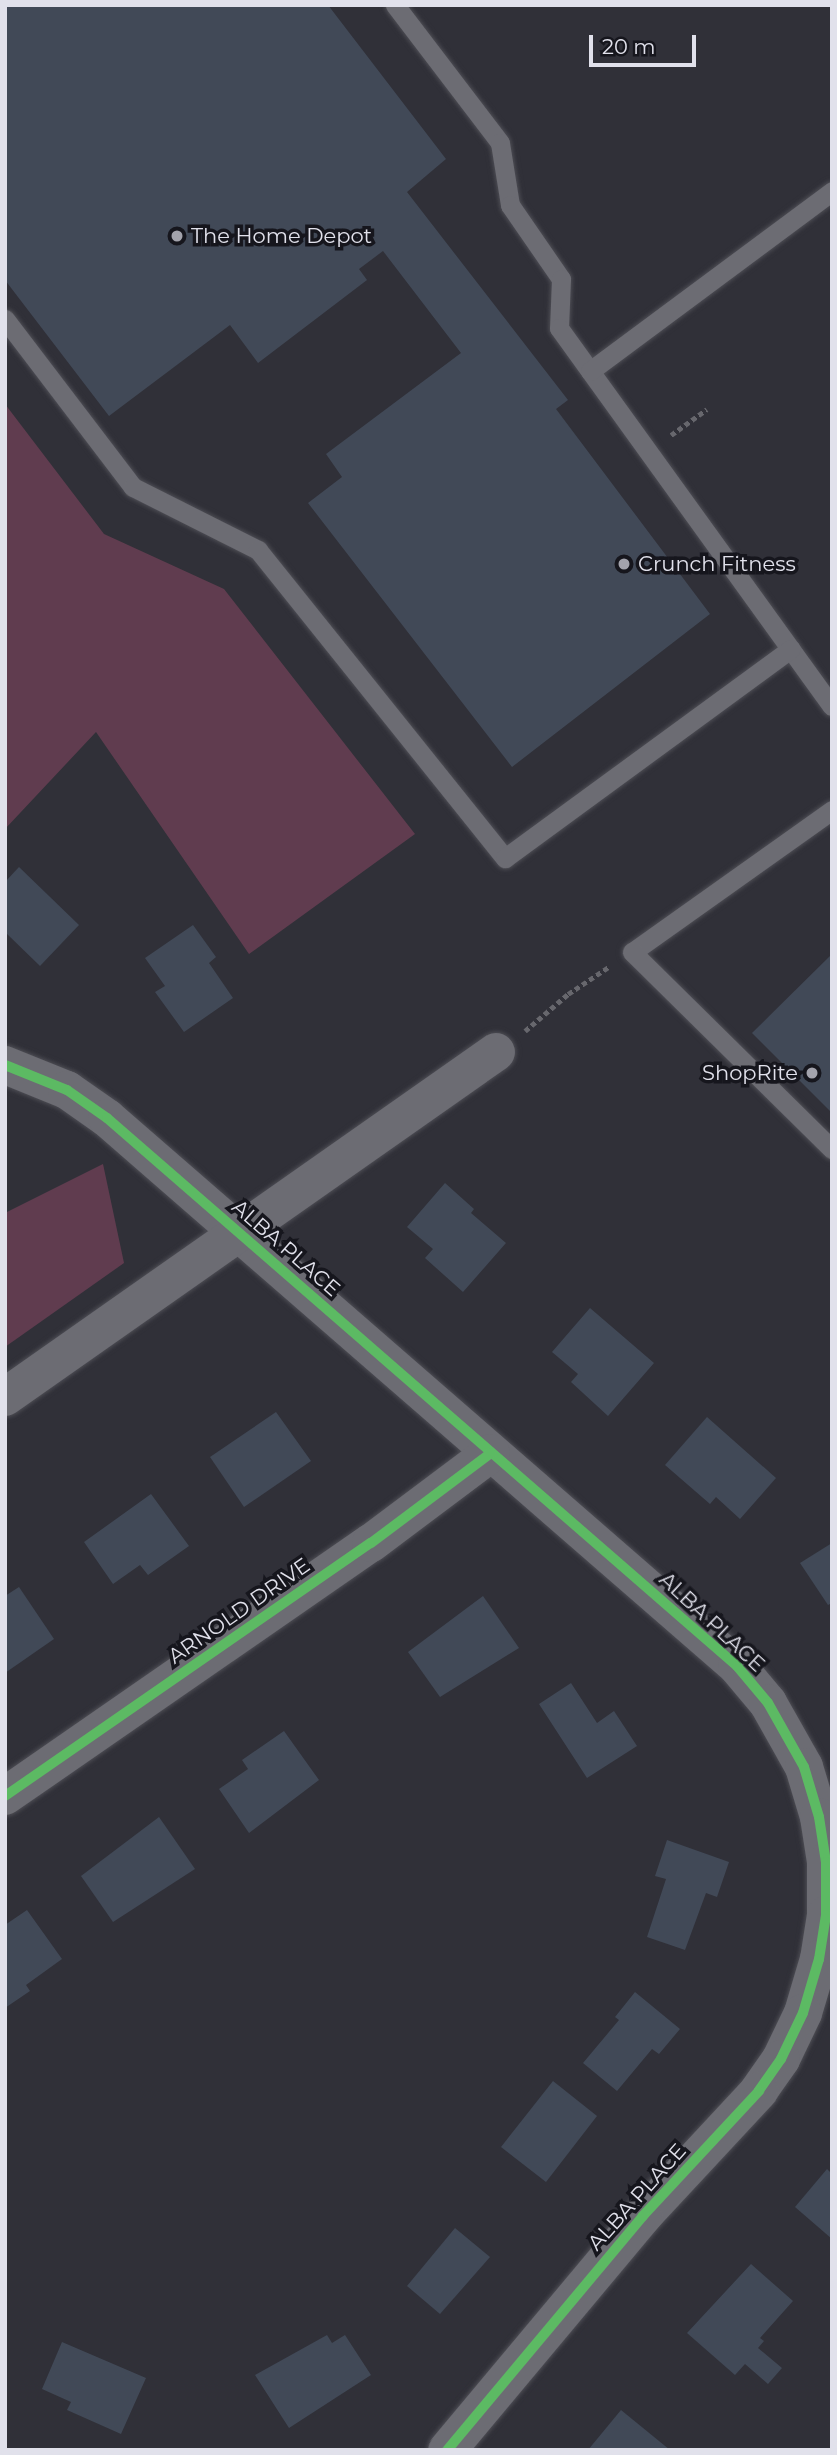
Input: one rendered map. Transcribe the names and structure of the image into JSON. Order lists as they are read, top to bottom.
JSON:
{
  "streets": {
    "street": ["ALBA PLACE", "ARNOLD DRIVE"]
  },
  "crossings": [
    ["ALBA PLACE", "ARNOLD DRIVE"]
  ],
  "places": ["The Home Depot", "Crunch Fitness", "ShopRite"],
  "scale_bar": "20 m"
}
